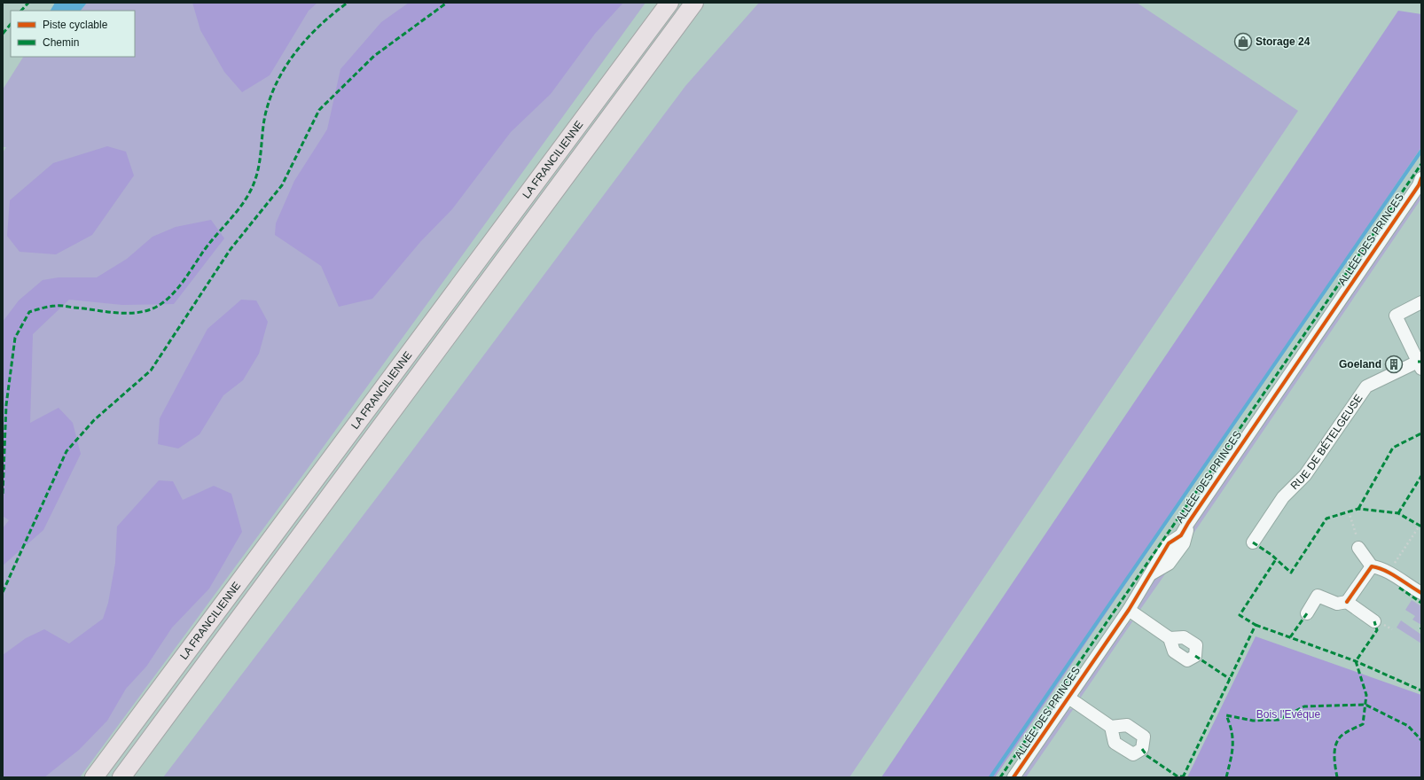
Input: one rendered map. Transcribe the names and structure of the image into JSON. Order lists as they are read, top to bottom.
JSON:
{
  "streets": {
    "highway": ["LA FRANCILIENNE"],
    "street": ["ALLÉE DES PRINCES", "RUE DE BÉTELGEUSE"]
  },
  "parks": ["Bois l'Evéque"],
  "places": {
    "shop": ["Storage 24"],
    "building": ["Goeland"]
  },
  "legend": ["Piste cyclable", "Chemin"]
}
